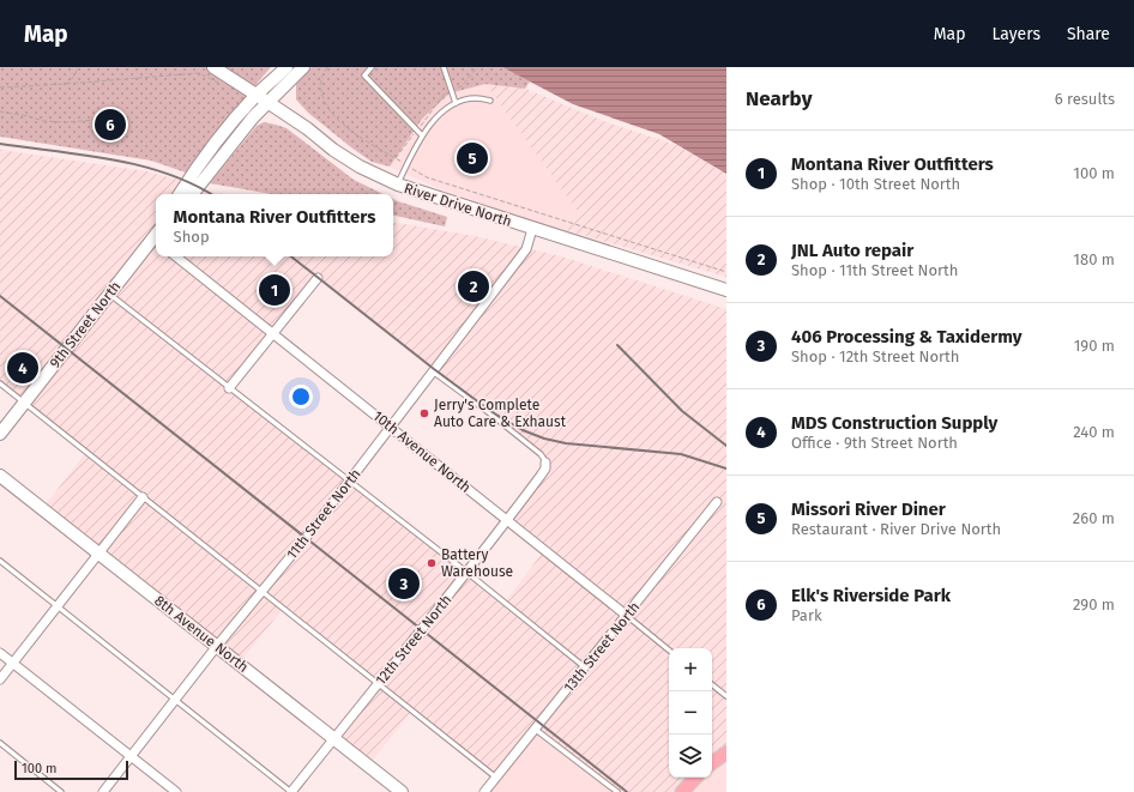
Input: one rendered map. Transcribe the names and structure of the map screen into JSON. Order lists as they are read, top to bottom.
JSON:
{
  "streets": {
    "main road": ["River Drive North", "9th Street North", "8th Avenue North"],
    "street": [
      "10th Avenue North",
      "11th Street North",
      "12th Street North",
      "13th Street North"
    ]
  },
  "crossings": [
    ["River Drive North", "11th Street North"],
    ["10th Avenue North", "11th Street North"],
    ["10th Avenue North", "12th Street North"],
    ["10th Avenue North", "13th Street North"],
    ["11th Street North", "8th Avenue North"],
    ["8th Avenue North", "12th Street North"]
  ],
  "places": ["Jerry's Complete Auto Care & Exhaust", "Battery Warehouse"],
  "scale_bar": "100 m",
  "page": {
    "header": "Map",
    "nav": ["Map", "Layers", "Share"],
    "heading": ["Nearby", "6 results"],
    "pins": [
      "6",
      "5",
      "2",
      "1",
      "4",
      "3"
    ],
    "list": [
      {
        "mark": "1",
        "name": "Montana River Outfitters",
        "note": "Shop · 10th Street North",
        "value": "100 m"
      },
      {
        "mark": "2",
        "name": "JNL Auto repair",
        "note": "Shop · 11th Street North",
        "value": "180 m"
      },
      {
        "mark": "3",
        "name": "406 Processing & Taxidermy",
        "note": "Shop · 12th Street North",
        "value": "190 m"
      },
      {
        "mark": "4",
        "name": "MDS Construction Supply",
        "note": "Office · 9th Street North",
        "value": "240 m"
      },
      {
        "mark": "5",
        "name": "Missori River Diner",
        "note": "Restaurant · River Drive North",
        "value": "260 m"
      },
      {
        "mark": "6",
        "name": "Elk's Riverside Park",
        "note": "Park",
        "value": "290 m"
      }
    ],
    "popup": ["Montana River Outfitters", "Shop"],
    "map_buttons": ["+", "−"],
    "scale": "100 m"
  }
}
